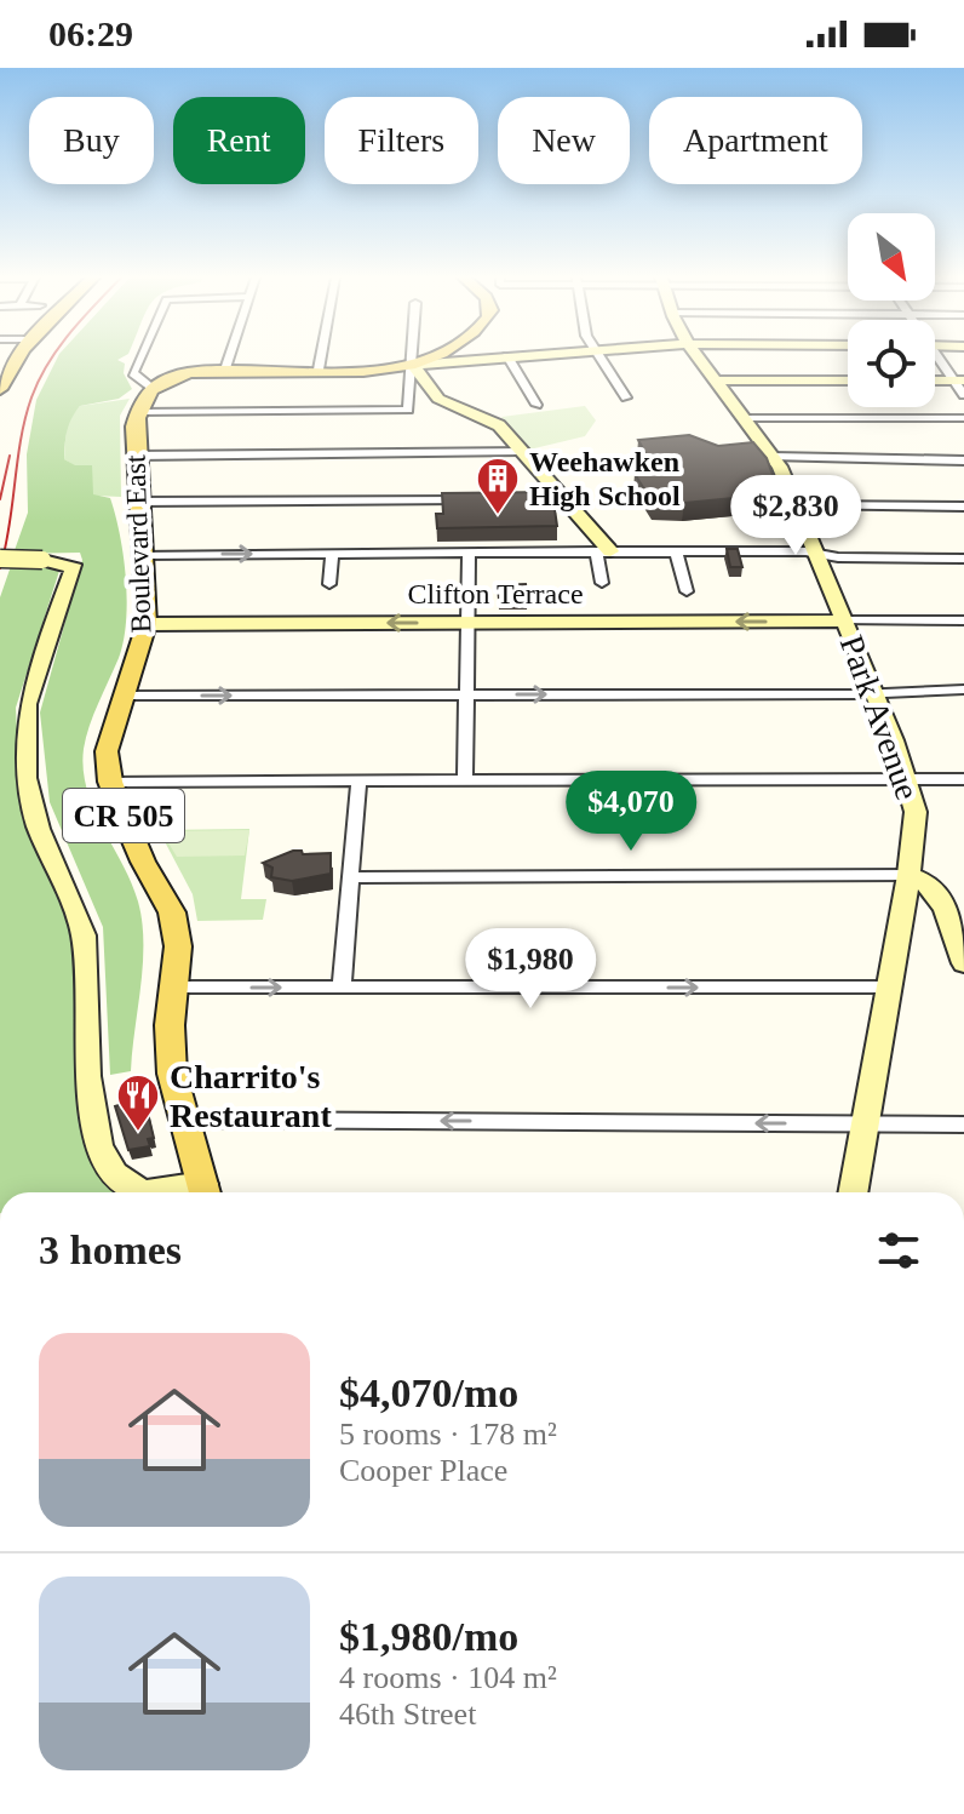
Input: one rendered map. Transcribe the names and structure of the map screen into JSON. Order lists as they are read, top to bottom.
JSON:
{
  "streets": {
    "main road": ["Boulevard East", "CR 505"],
    "street": ["Clifton Terrace", "Park Avenue"]
  },
  "crossings": [
    ["Boulevard East", "Clifton Terrace"],
    ["Clifton Terrace", "Park Avenue"]
  ],
  "places": {
    "building": ["Weehawken High School"],
    "restaurant": ["Charrito's Restaurant"]
  },
  "north": "bottom right",
  "page": {
    "status": "06:29",
    "chip": [
      "Buy",
      "Rent",
      "Filters",
      "New",
      "Apartment"
    ],
    "price": ["$2,830", "$4,070", "$1,980"],
    "heading": "3 homes",
    "list": [
      {
        "name": "$4,070/mo",
        "note": "5 rooms · 178 m² · Cooper Place"
      },
      {
        "name": "$1,980/mo",
        "note": "4 rooms · 104 m² · 46th Street"
      }
    ]
  }
}
